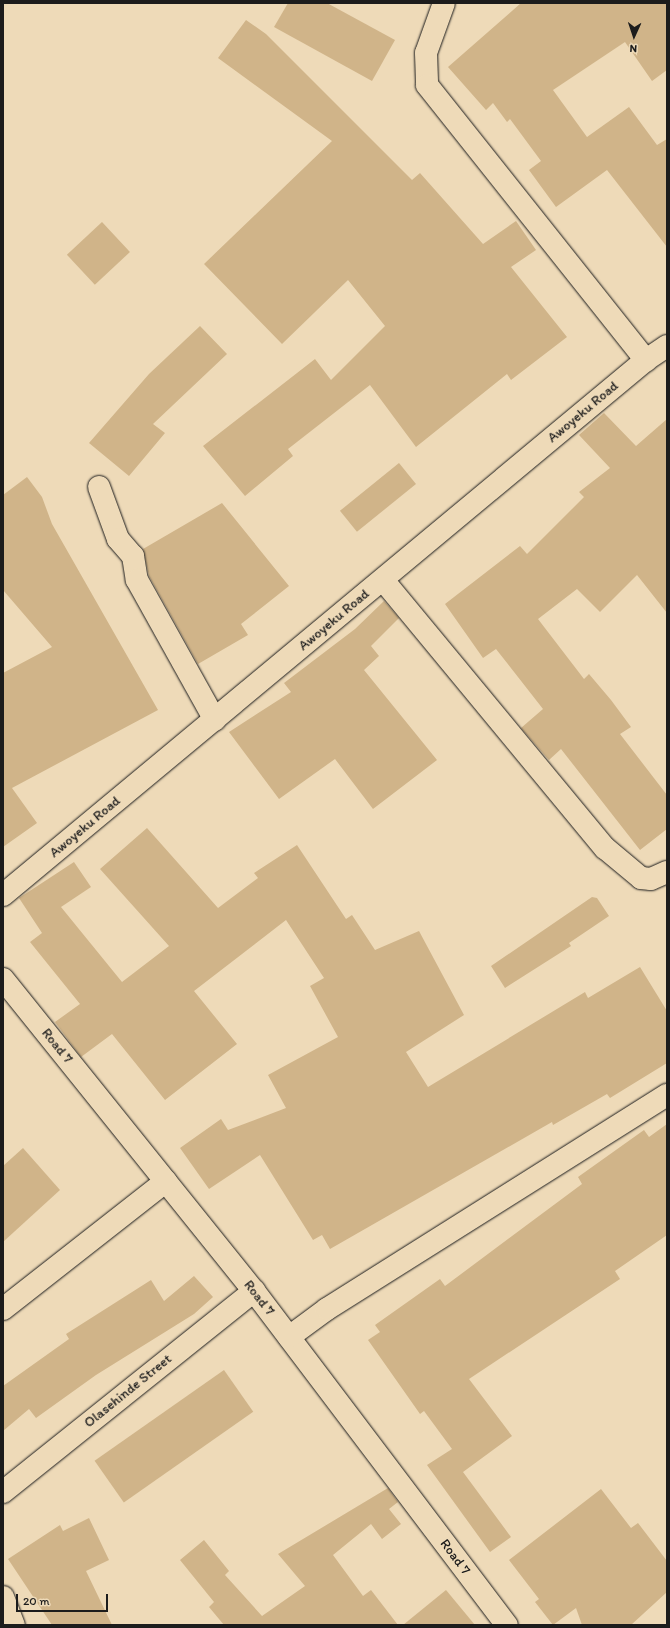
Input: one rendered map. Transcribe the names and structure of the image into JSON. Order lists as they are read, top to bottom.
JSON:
{
  "streets": {
    "street": ["Awoyeku Road", "Road 7", "Olasehinde Street"]
  },
  "crossings": [
    ["Road 7", "Olasehinde Street"]
  ],
  "scale_bar": "20 m",
  "north": "bottom"
}
